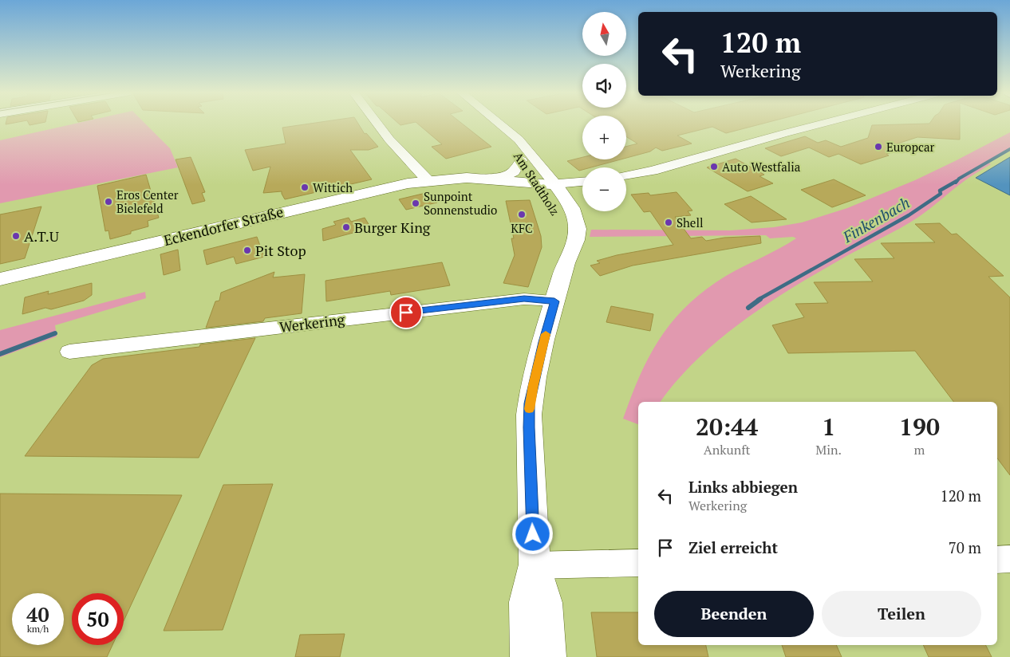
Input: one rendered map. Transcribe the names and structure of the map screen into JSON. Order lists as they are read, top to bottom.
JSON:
{
  "streets": {
    "main road": ["Am Stadtholz", "Eckendorfer Straße"],
    "street": ["Werkering"]
  },
  "crossings": [
    ["Am Stadtholz", "Eckendorfer Straße"],
    ["Am Stadtholz", "Werkering"]
  ],
  "water": ["Finkenbach"],
  "places": [
    "Europcar",
    "Auto Westfalia",
    "Wittich",
    "Eros Center Bielefeld",
    "Sunpoint Sonnenstudio",
    "KFC",
    "Shell",
    "Burger King",
    "A.T.U",
    "Pit Stop"
  ],
  "north": "top",
  "page": {
    "map_buttons": ["+", "−"],
    "turn": ["120 m", "Werkering"],
    "eta": [
      "20:44",
      "Ankunft",
      "1",
      "Min.",
      "190",
      "m"
    ],
    "list": [
      {
        "name": "Links abbiegen",
        "note": "Werkering",
        "value": "120 m"
      },
      {
        "name": "Ziel erreicht",
        "value": "70 m"
      }
    ],
    "buttons": ["Beenden", "Teilen"],
    "speed": "40 km/h",
    "limit": "50"
  }
}
